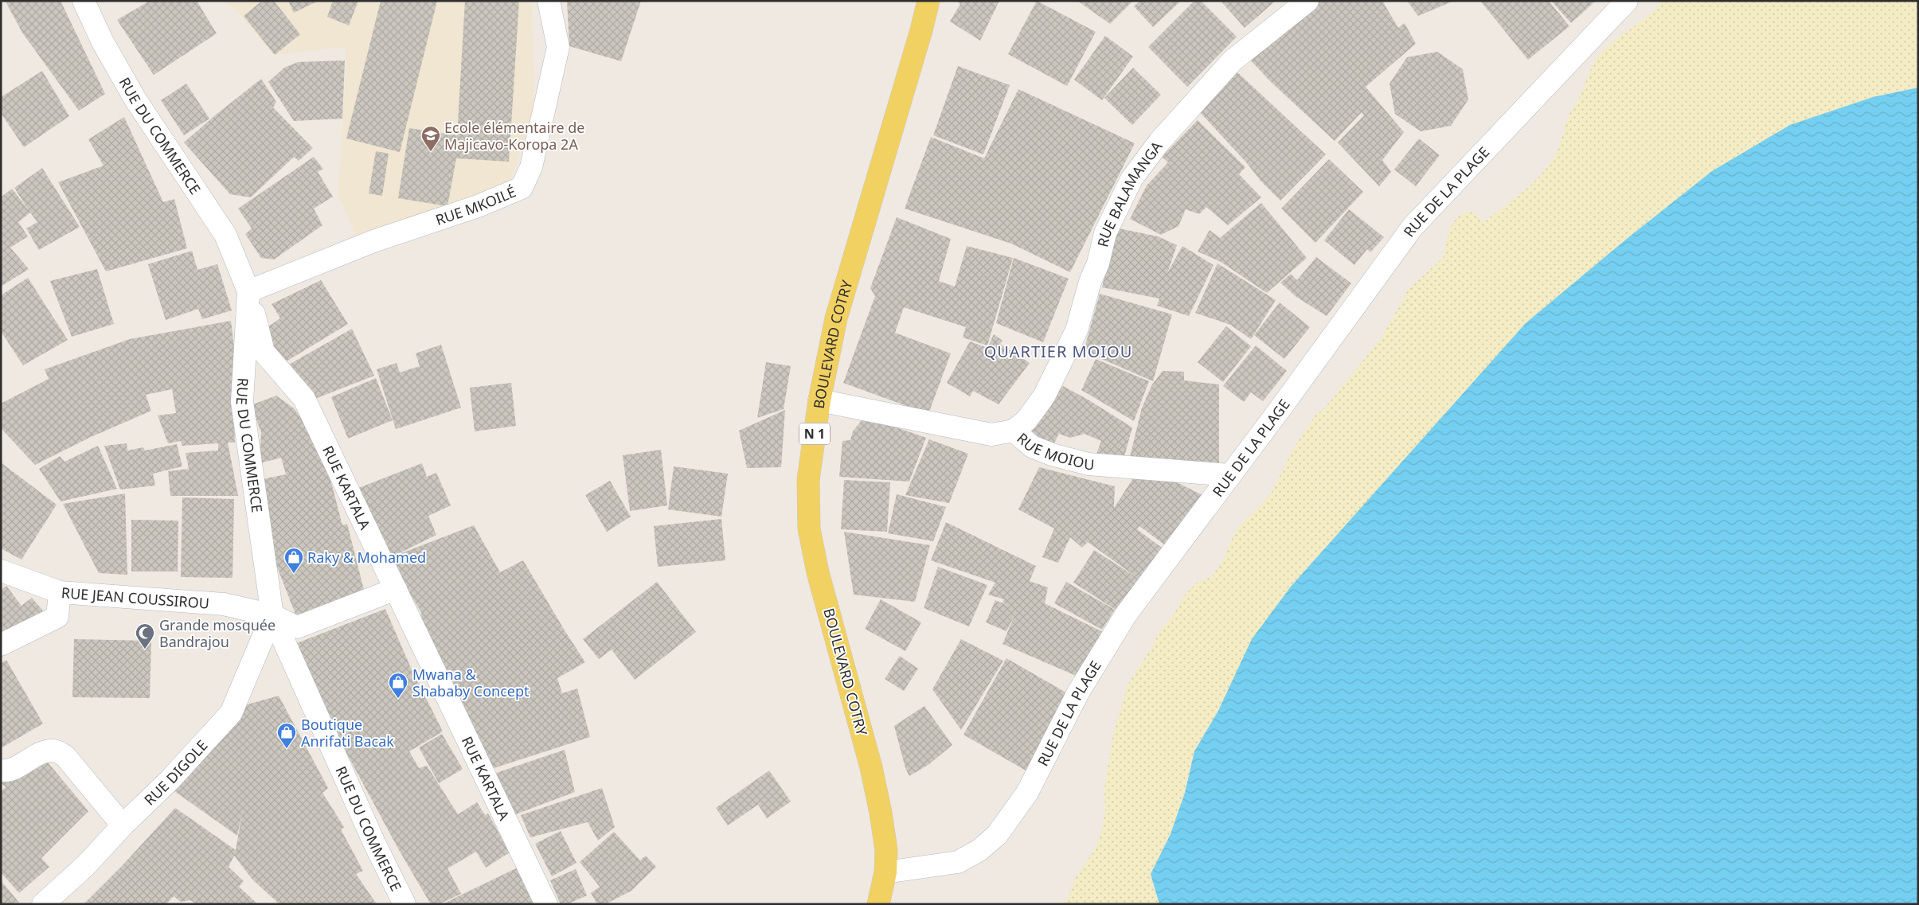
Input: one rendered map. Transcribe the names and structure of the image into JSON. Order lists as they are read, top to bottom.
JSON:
{
  "streets": {
    "main road": ["BOULEVARD COTRY", "N 1"],
    "street": [
      "RUE DU COMMERCE",
      "RUE DE LA PLAGE",
      "RUE BALAMANGA",
      "RUE MKOILÉ",
      "RUE MOIOU",
      "RUE KARTALA",
      "RUE JEAN COUSSIROU",
      "RUE DIGOLE"
    ]
  },
  "crossings": [
    ["RUE DU COMMERCE", "RUE MKOILÉ"],
    ["RUE DU COMMERCE", "RUE KARTALA"],
    ["RUE DU COMMERCE", "RUE JEAN COUSSIROU"],
    ["RUE DU COMMERCE", "RUE DIGOLE"],
    ["RUE DE LA PLAGE", "BOULEVARD COTRY"],
    ["RUE DE LA PLAGE", "RUE MOIOU"],
    ["RUE BALAMANGA", "RUE MOIOU"],
    ["RUE MKOILÉ", "RUE KARTALA"],
    ["BOULEVARD COTRY", "RUE MOIOU"],
    ["RUE KARTALA", "RUE JEAN COUSSIROU"],
    ["RUE JEAN COUSSIROU", "RUE DIGOLE"]
  ],
  "districts": ["QUARTIER MOIOU"],
  "places": {
    "school or university": ["Ecole élémentaire de Majicavo-Koropa 2A"],
    "shop": ["Raky & Mohamed", "Mwana & Shababy Concept", "Boutique Anrifati Bacak"],
    "mosque": ["Grande mosquée Bandrajou"]
  }
}
